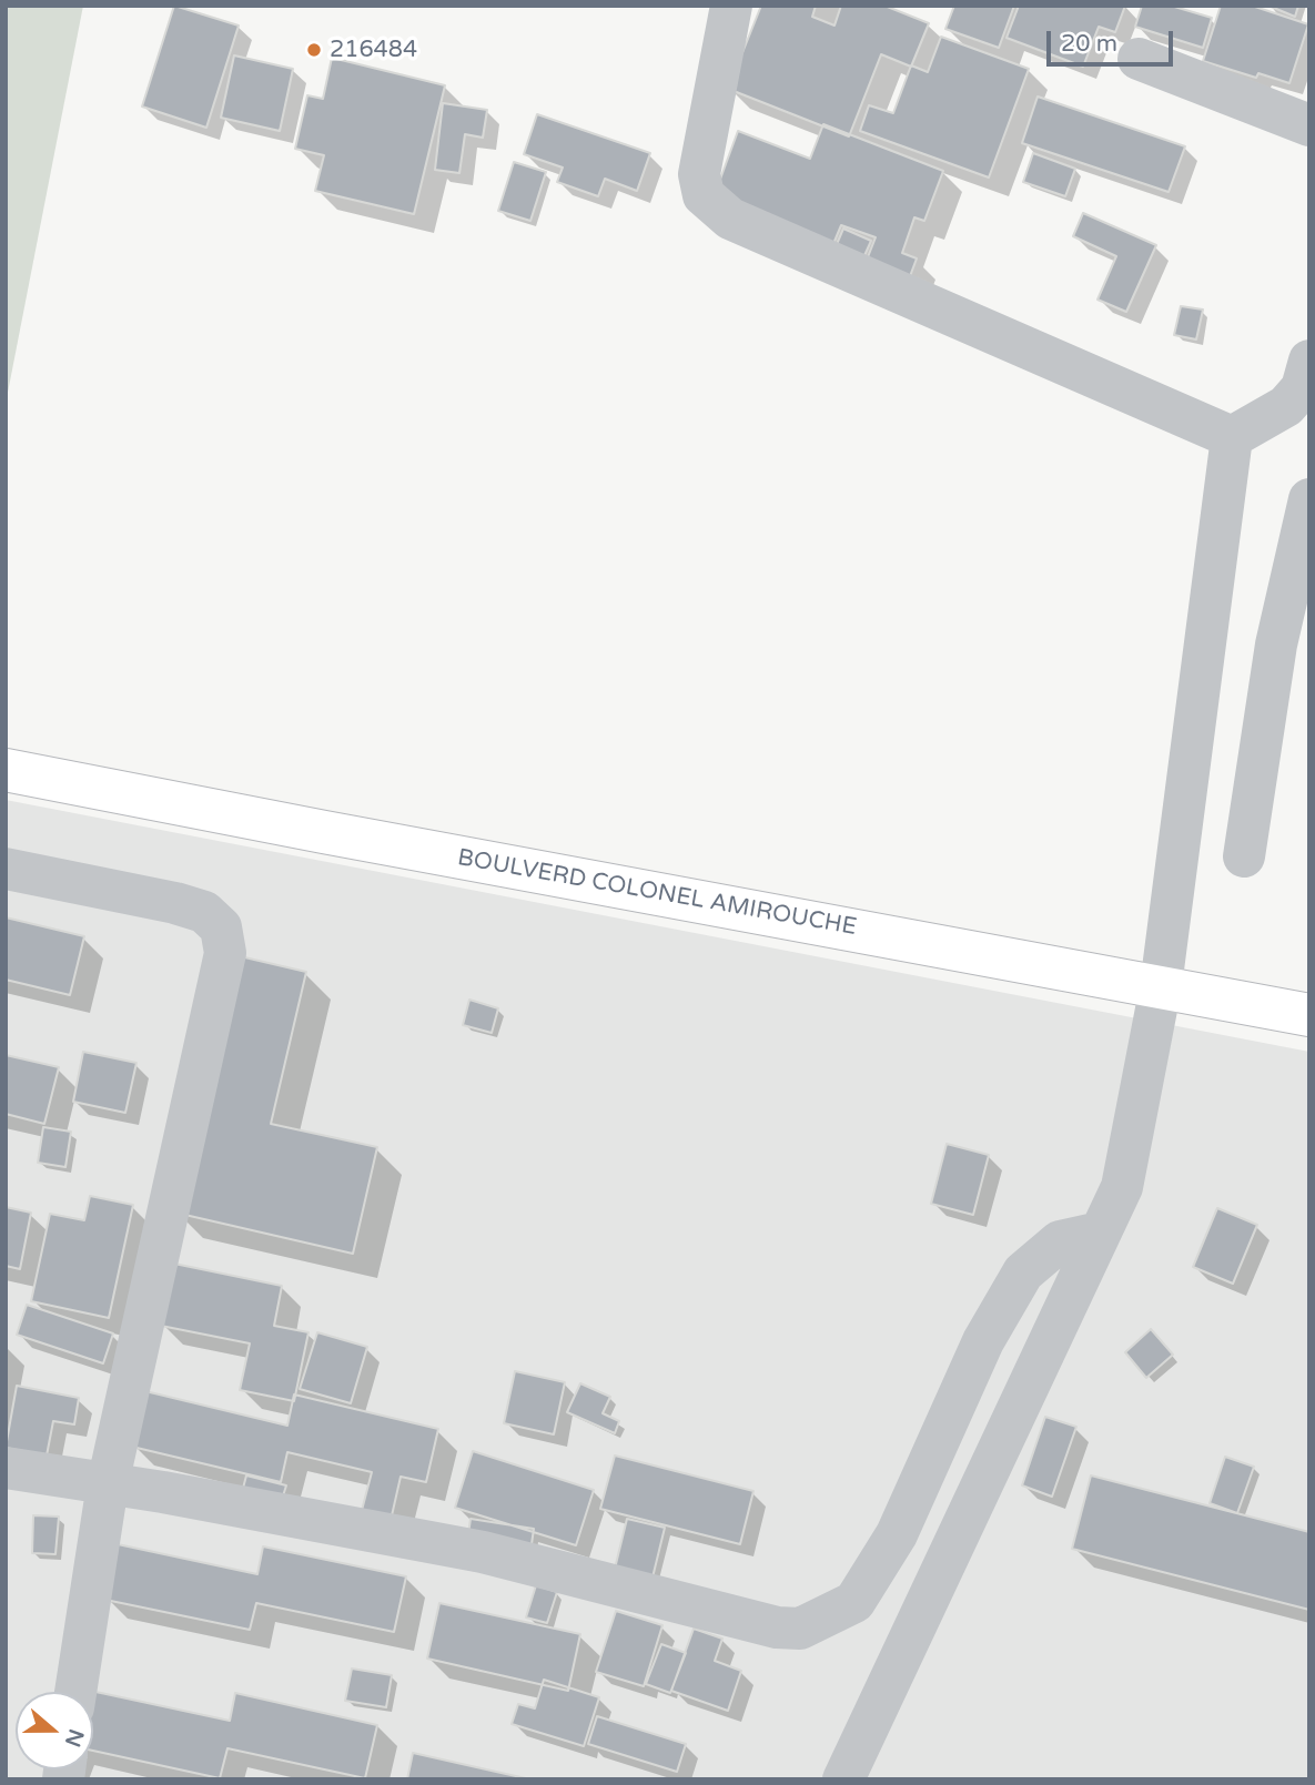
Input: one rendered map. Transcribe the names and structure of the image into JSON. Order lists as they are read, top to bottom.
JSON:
{
  "streets": {
    "main road": ["BOULVERD COLONEL AMIROUCHE"]
  },
  "places": ["216484"],
  "scale_bar": "20 m",
  "north": "right"
}
